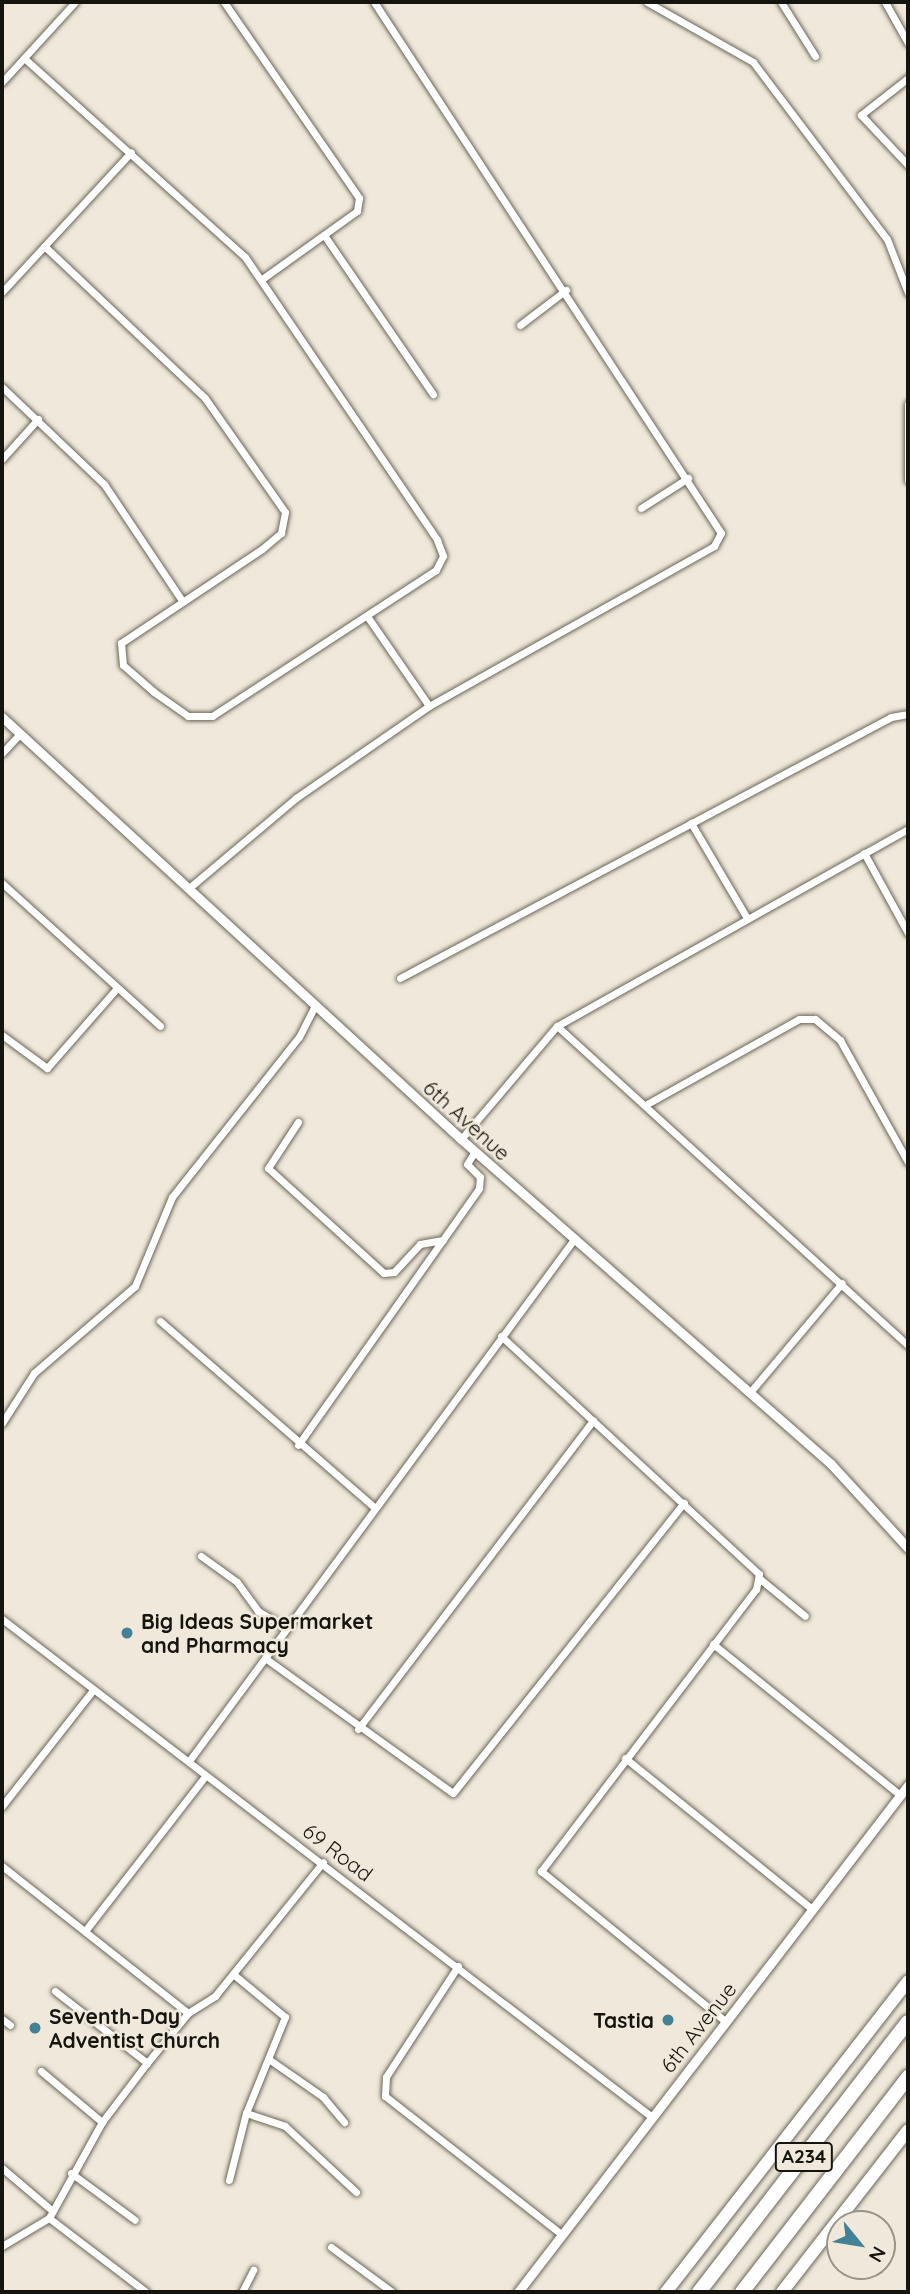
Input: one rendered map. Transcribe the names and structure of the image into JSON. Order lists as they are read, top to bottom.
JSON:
{
  "streets": {
    "highway": ["A234"],
    "street": ["6th Avenue", "69 Road"]
  },
  "crossings": [
    ["6th Avenue", "69 Road"]
  ],
  "places": ["Big Ideas Supermarket and Pharmacy", "Tastia", "Seventh-Day Adventist Church"],
  "north": "bottom right"
}
